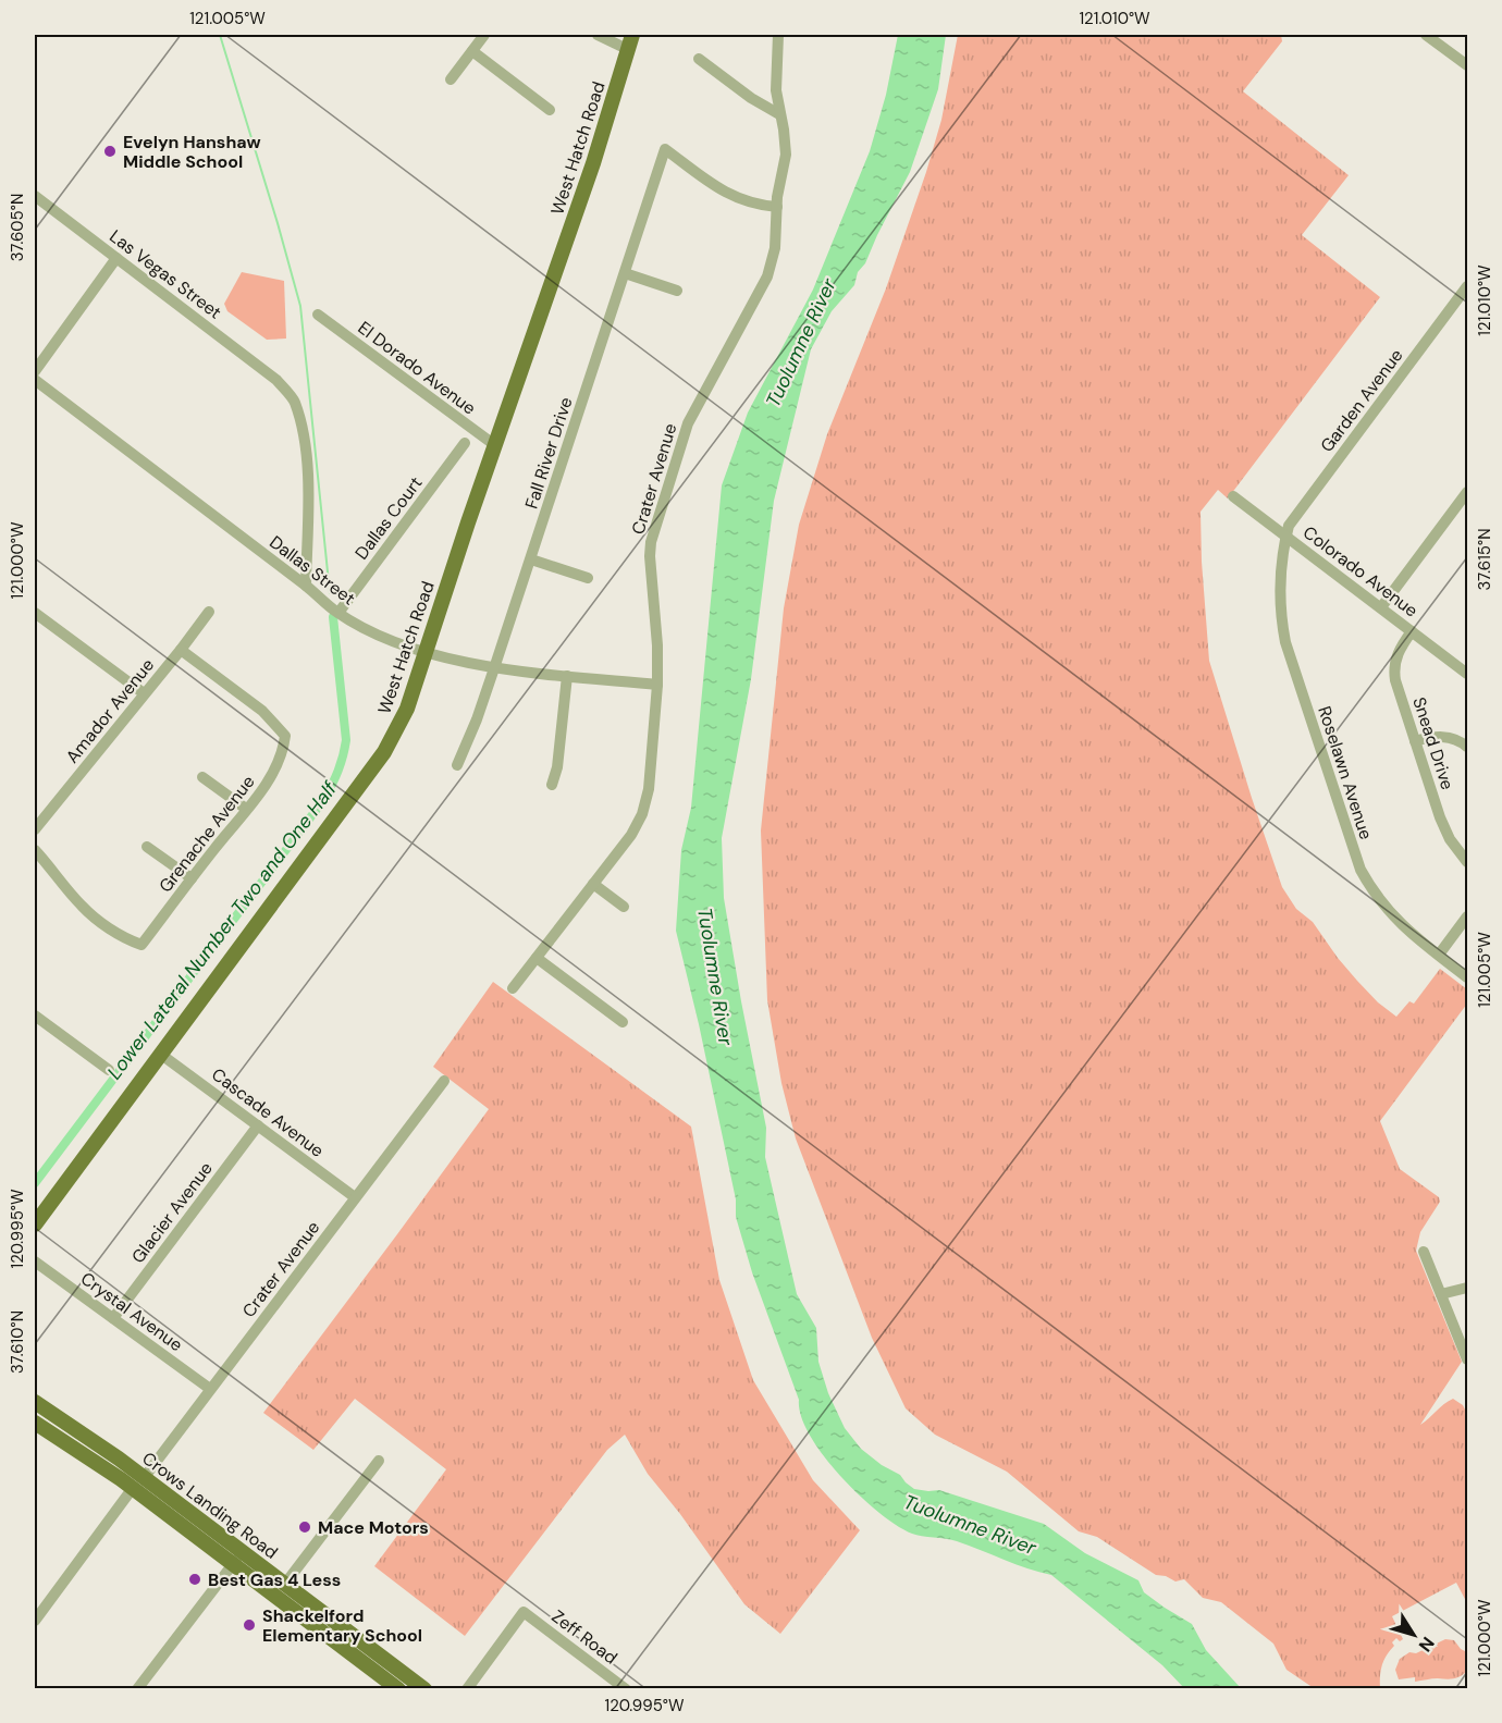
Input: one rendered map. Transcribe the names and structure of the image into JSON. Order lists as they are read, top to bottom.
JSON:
{
  "streets": {
    "main road": ["West Hatch Road", "Crows Landing Road"],
    "street": [
      "Las Vegas Street",
      "El Dorado Avenue",
      "Garden Avenue",
      "Fall River Drive",
      "Crater Avenue",
      "Dallas Court",
      "Dallas Street",
      "Colorado Avenue",
      "Amador Avenue",
      "Snead Drive",
      "Roselawn Avenue",
      "Grenache Avenue",
      "Cascade Avenue",
      "Glacier Avenue",
      "Crystal Avenue",
      "Zeff Road"
    ]
  },
  "crossings": [
    ["West Hatch Road", "El Dorado Avenue"],
    ["West Hatch Road", "Dallas Street"],
    ["West Hatch Road", "Cascade Avenue"],
    ["Las Vegas Street", "Dallas Street"],
    ["Garden Avenue", "Colorado Avenue"],
    ["Garden Avenue", "Roselawn Avenue"],
    ["Fall River Drive", "Crater Avenue"],
    ["Fall River Drive", "Dallas Street"],
    ["Crater Avenue", "Dallas Street"],
    ["Crater Avenue", "Cascade Avenue"],
    ["Crater Avenue", "Crystal Avenue"],
    ["Crater Avenue", "Crows Landing Road"],
    ["Dallas Court", "Dallas Street"],
    ["Colorado Avenue", "Snead Drive"],
    ["Colorado Avenue", "Roselawn Avenue"],
    ["Amador Avenue", "Grenache Avenue"],
    ["Cascade Avenue", "Glacier Avenue"],
    ["Glacier Avenue", "Crystal Avenue"]
  ],
  "water": ["Tuolumne River", "Lower Lateral Number Two and One Half"],
  "places": [
    "Evelyn Hanshaw Middle School",
    "Mace Motors",
    "Best Gas 4 Less",
    "Shackelford Elementary School"
  ],
  "north": "bottom right",
  "coordinates": [
    "121.005°W",
    "121.010°W",
    "37.605°N",
    "37.615°N",
    "121.000°W",
    "120.995°W",
    "37.610°N"
  ]
}
